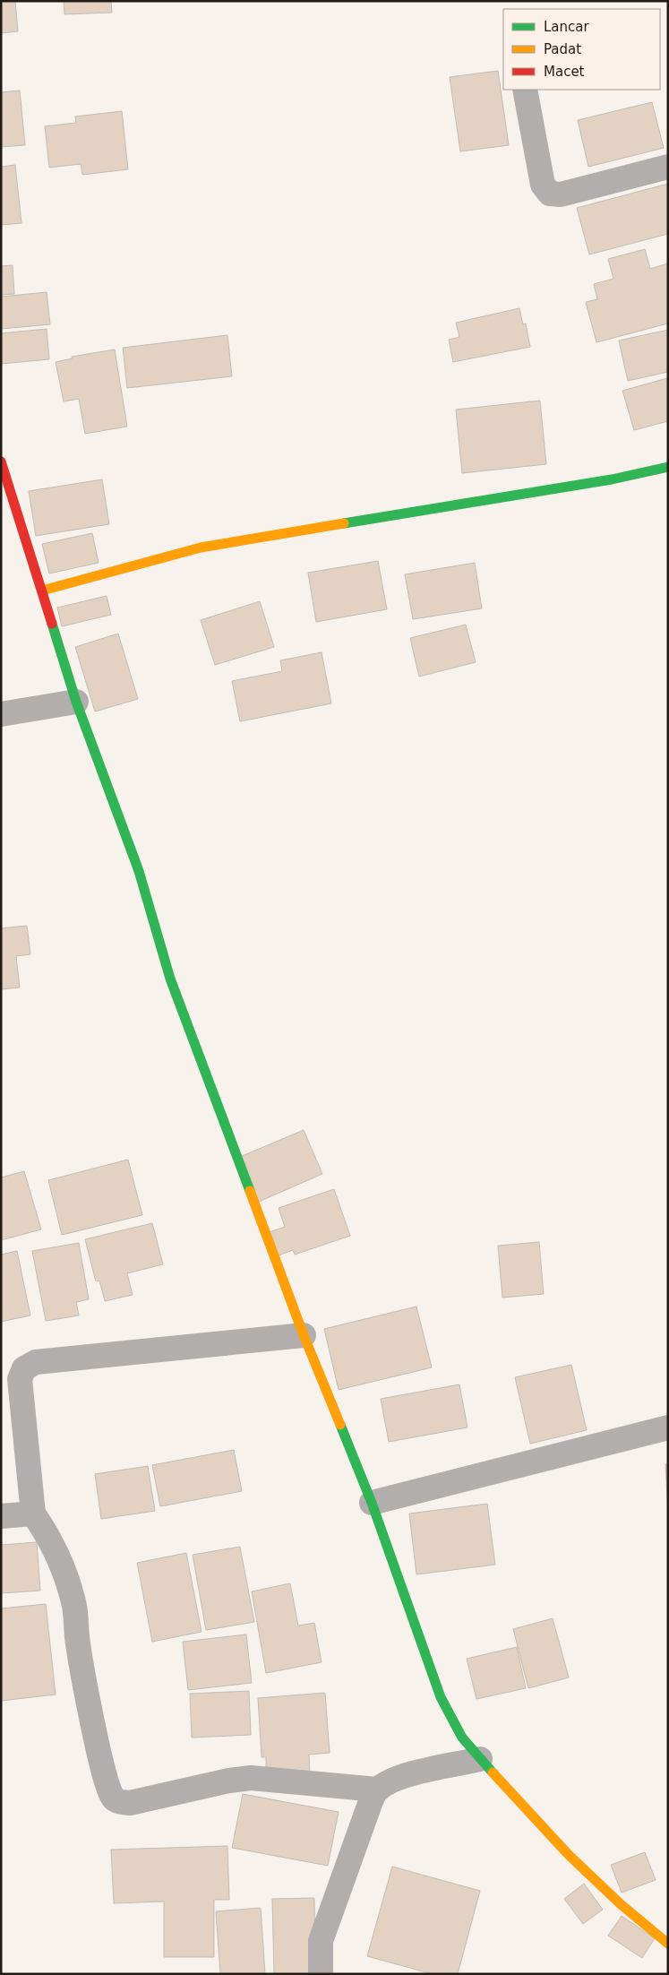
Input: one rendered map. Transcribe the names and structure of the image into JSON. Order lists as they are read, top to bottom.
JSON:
{
  "legend": ["Lancar", "Padat", "Macet"]
}
